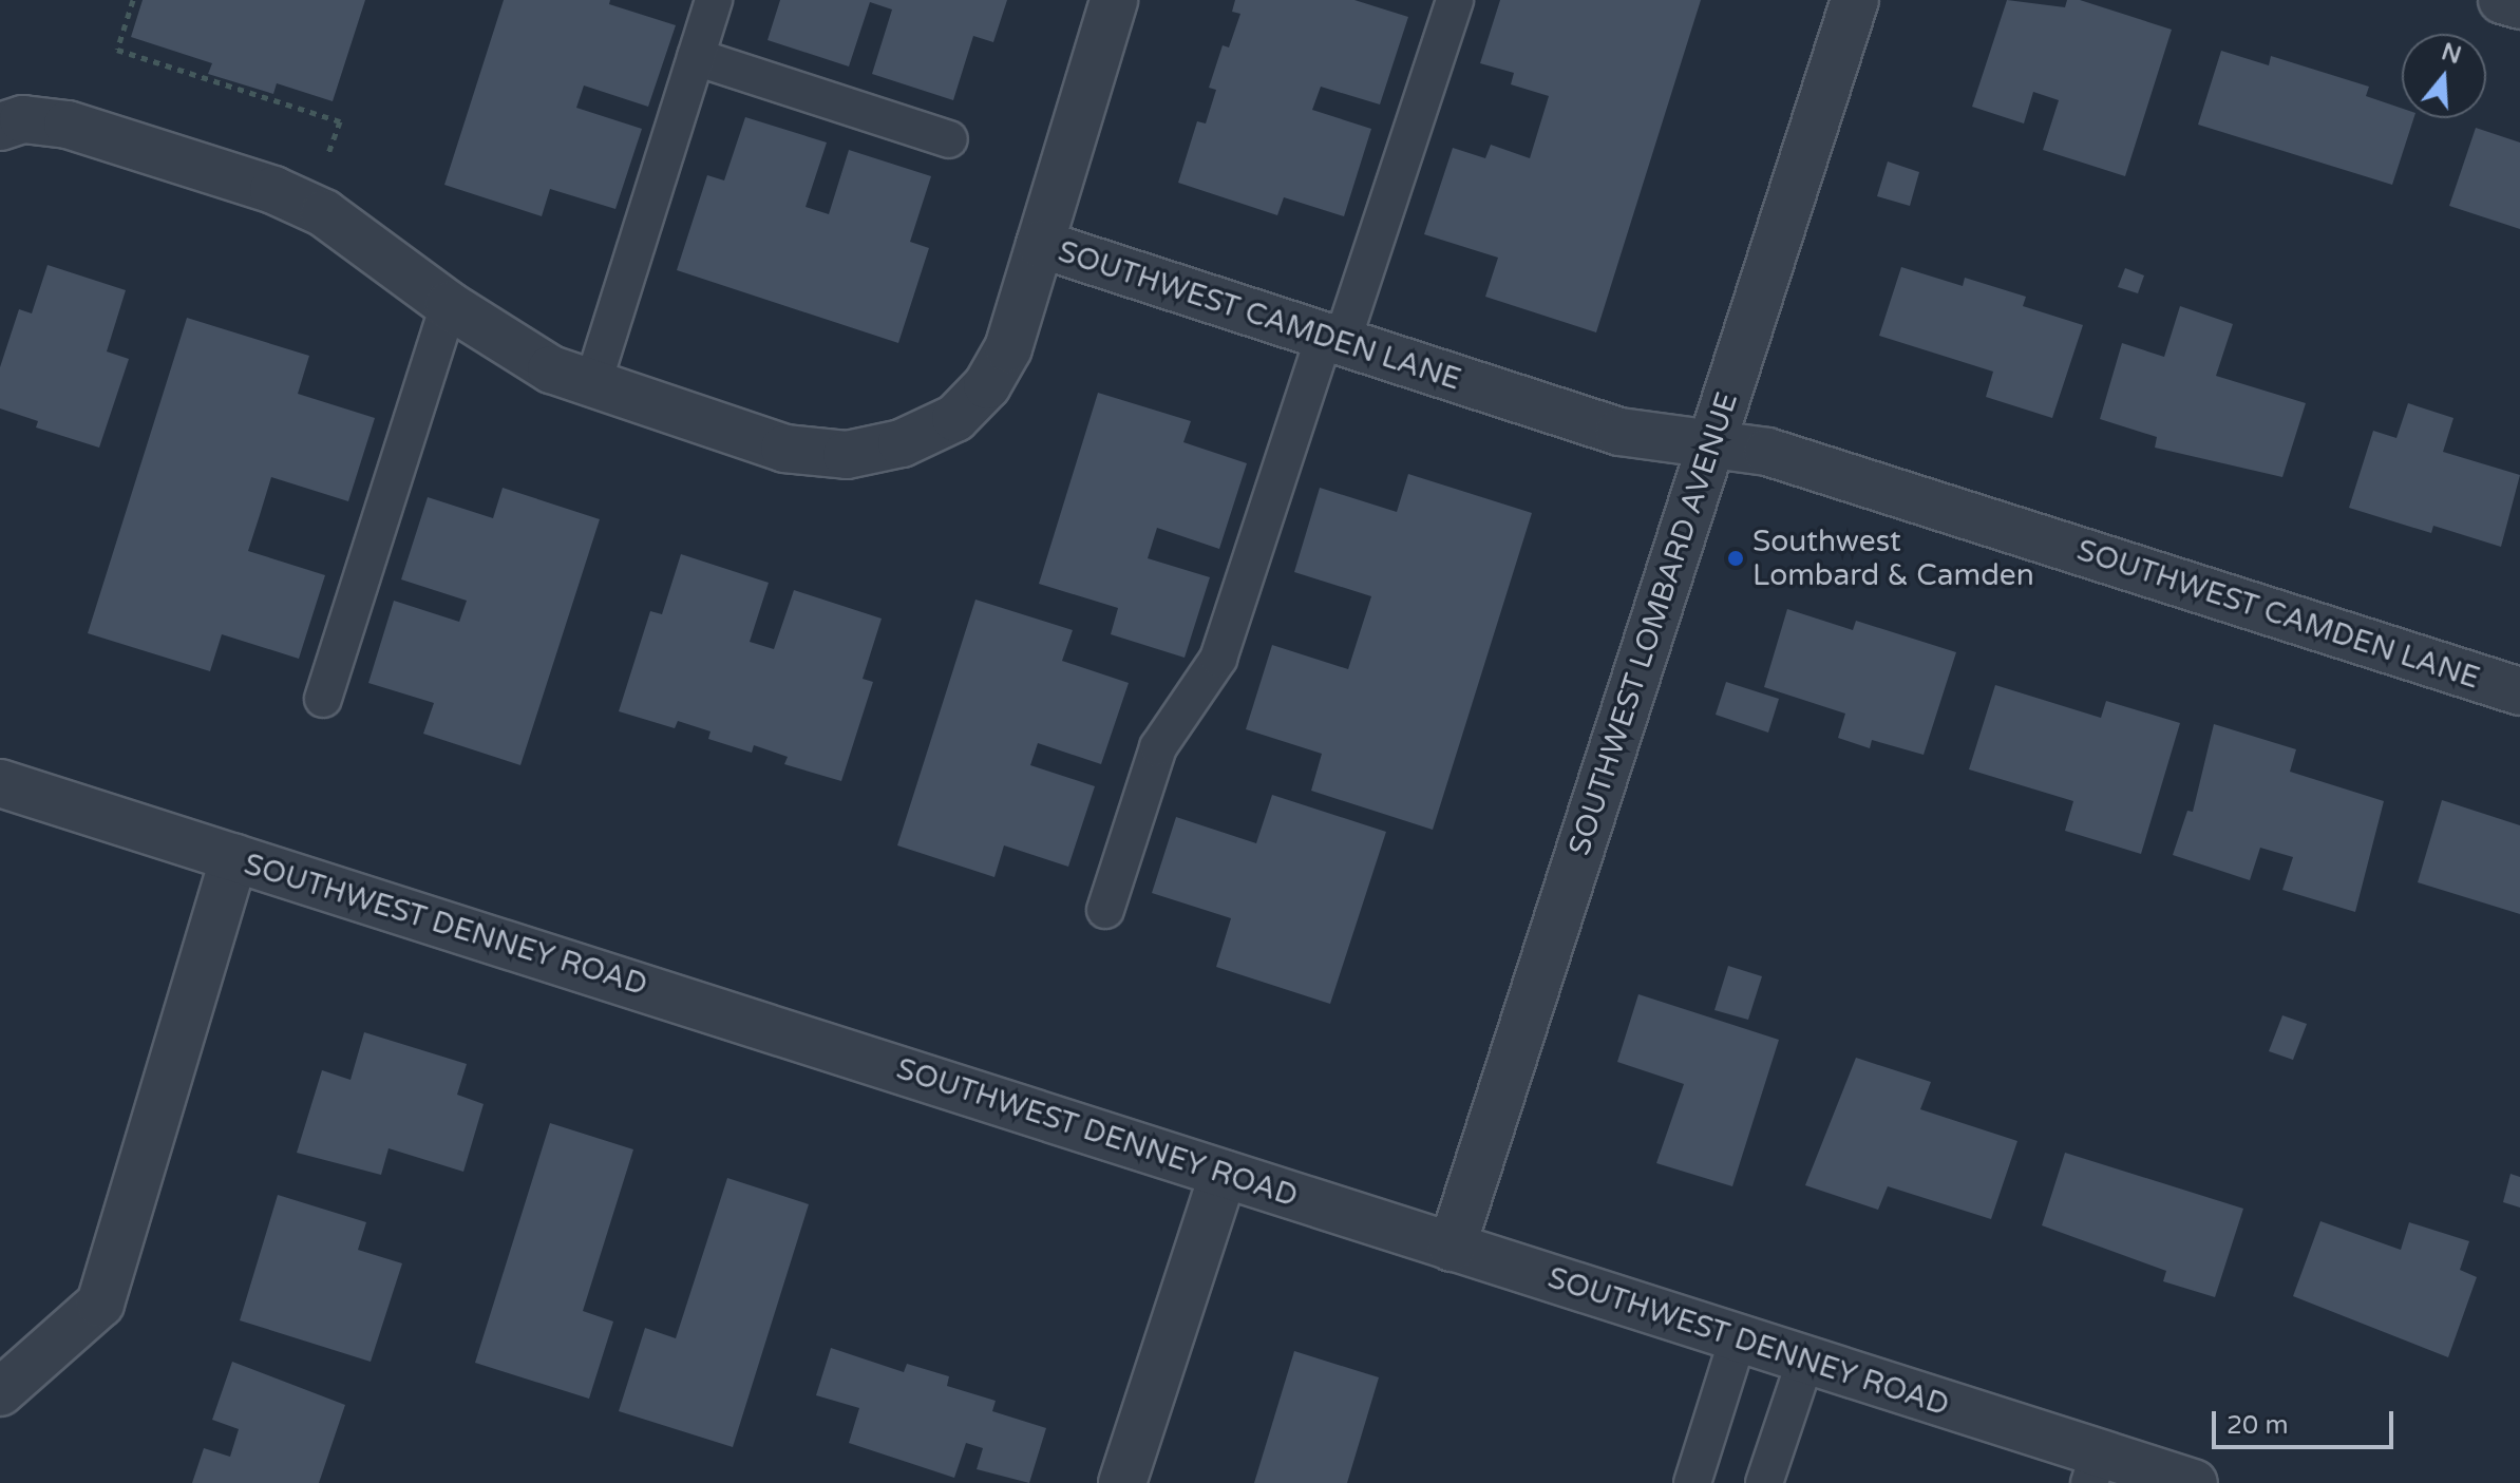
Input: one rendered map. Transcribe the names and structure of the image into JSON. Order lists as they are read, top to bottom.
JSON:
{
  "streets": {
    "street": ["SOUTHWEST CAMDEN LANE", "SOUTHWEST LOMBARD AVENUE", "SOUTHWEST DENNEY ROAD"]
  },
  "crossings": [
    ["SOUTHWEST CAMDEN LANE", "SOUTHWEST LOMBARD AVENUE"],
    ["SOUTHWEST LOMBARD AVENUE", "SOUTHWEST DENNEY ROAD"]
  ],
  "places": ["Southwest Lombard & Camden"],
  "scale_bar": "20 m",
  "north": "top"
}
